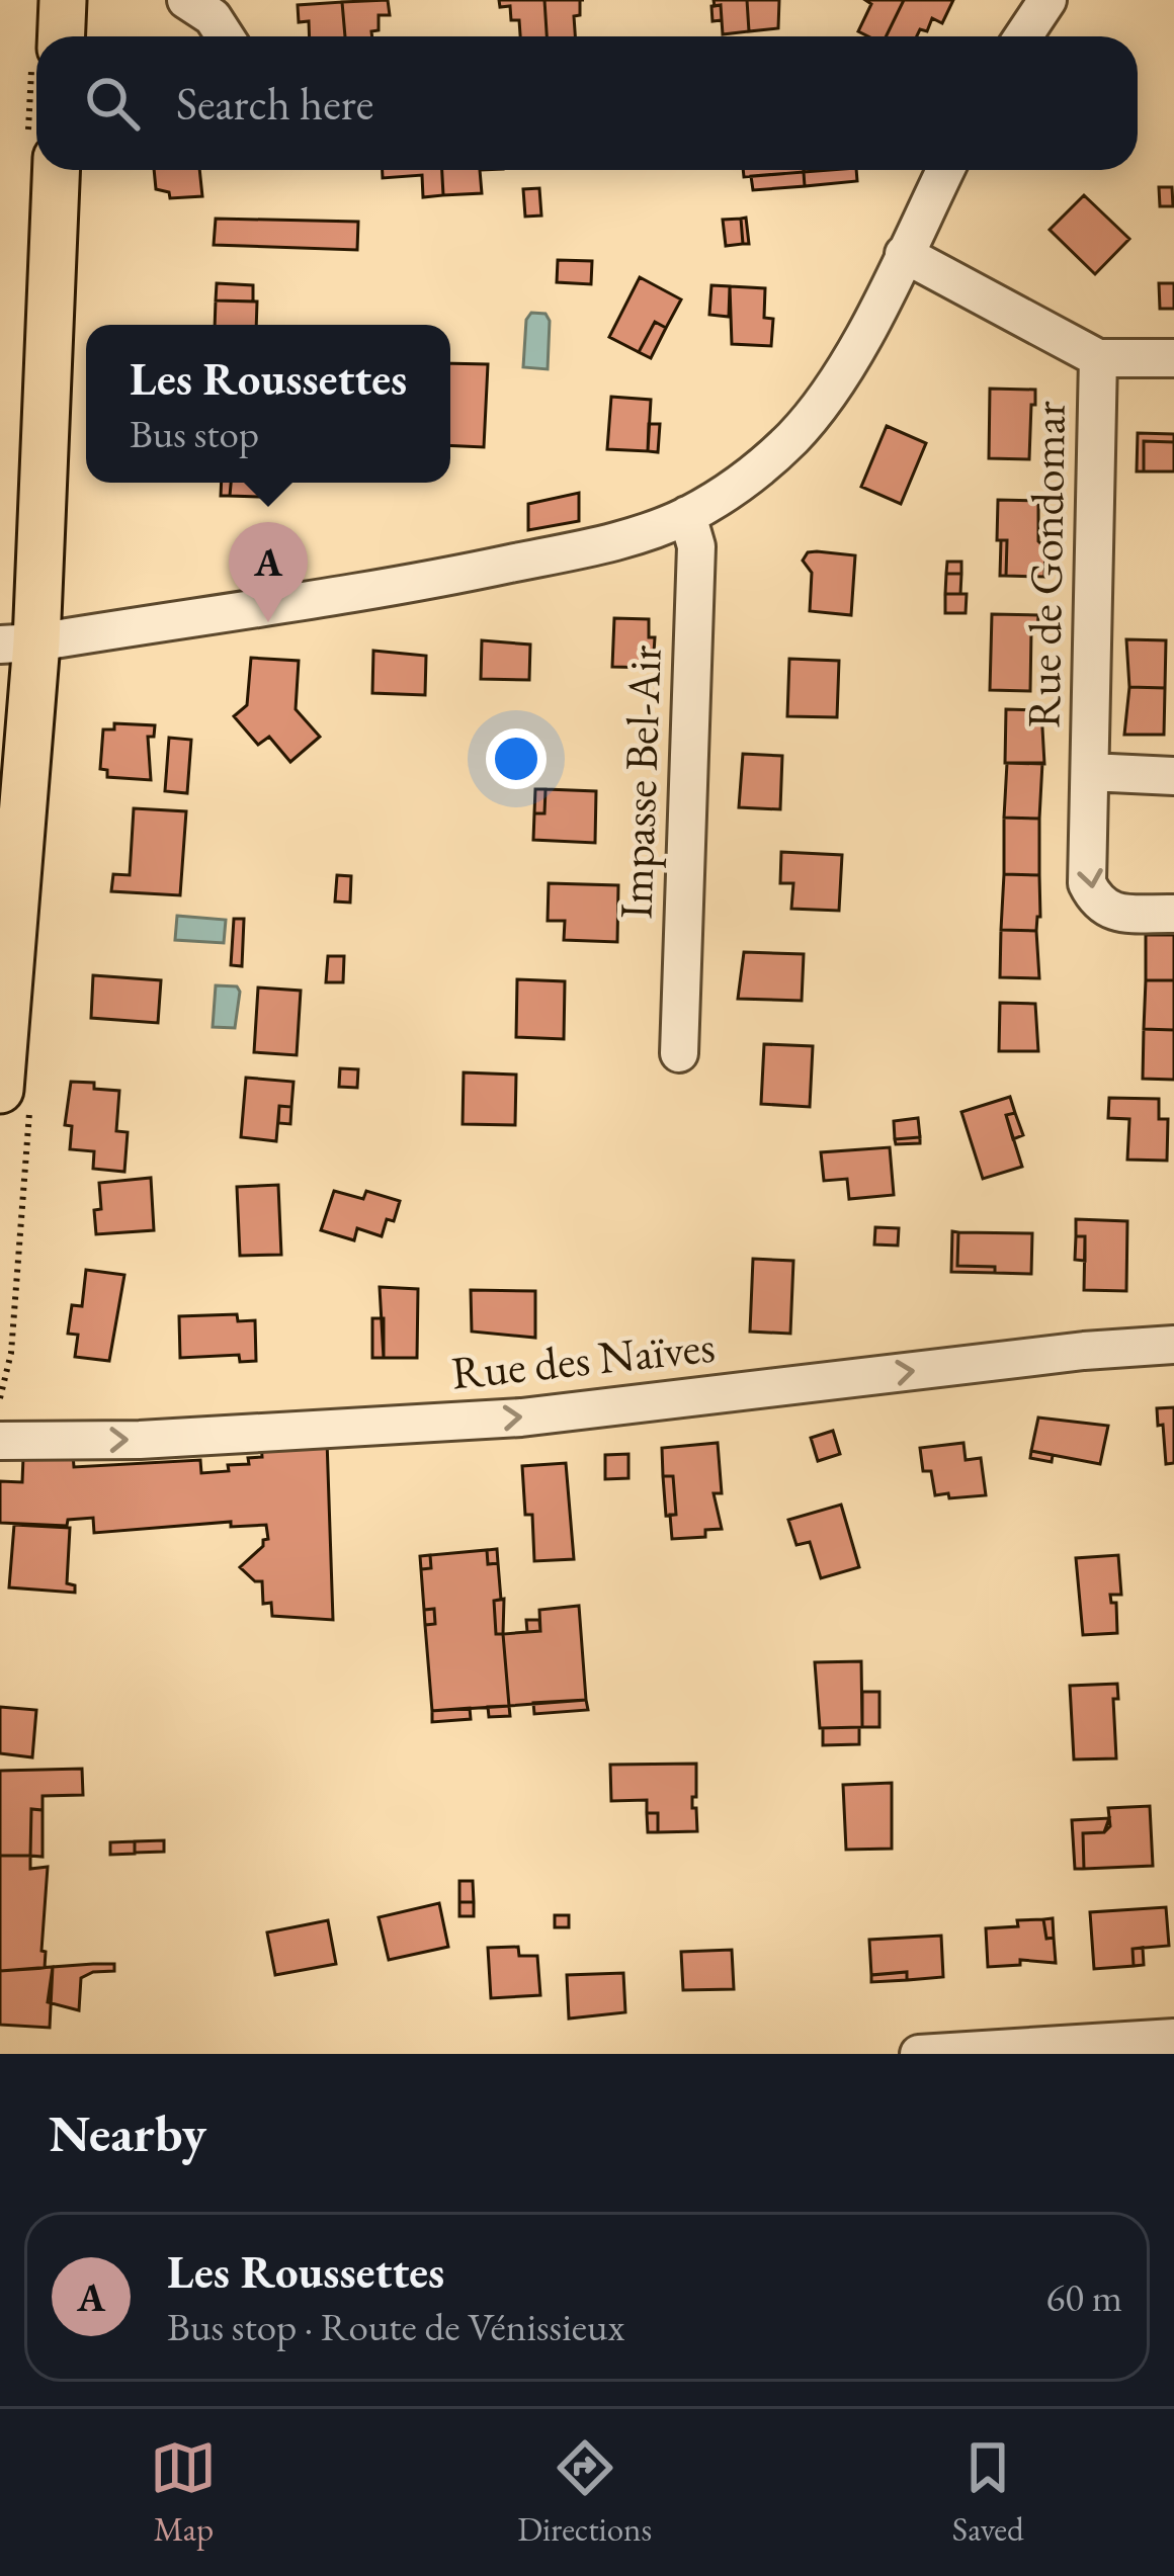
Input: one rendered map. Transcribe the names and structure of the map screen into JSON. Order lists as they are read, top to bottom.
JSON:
{
  "streets": {
    "street": ["Rue de Gondomar", "Impasse Bel-Air", "Rue des Naïves"]
  },
  "one_way": ["Rue des Naïves"],
  "page": {
    "search": "Search here",
    "popup": ["Les Roussettes", "Bus stop"],
    "pins": "A",
    "heading": "Nearby",
    "list": [
      {
        "mark": "A",
        "name": "Les Roussettes",
        "note": "Bus stop · Route de Vénissieux",
        "value": "60 m"
      }
    ],
    "nav": ["Map", "Directions", "Saved"]
  }
}
